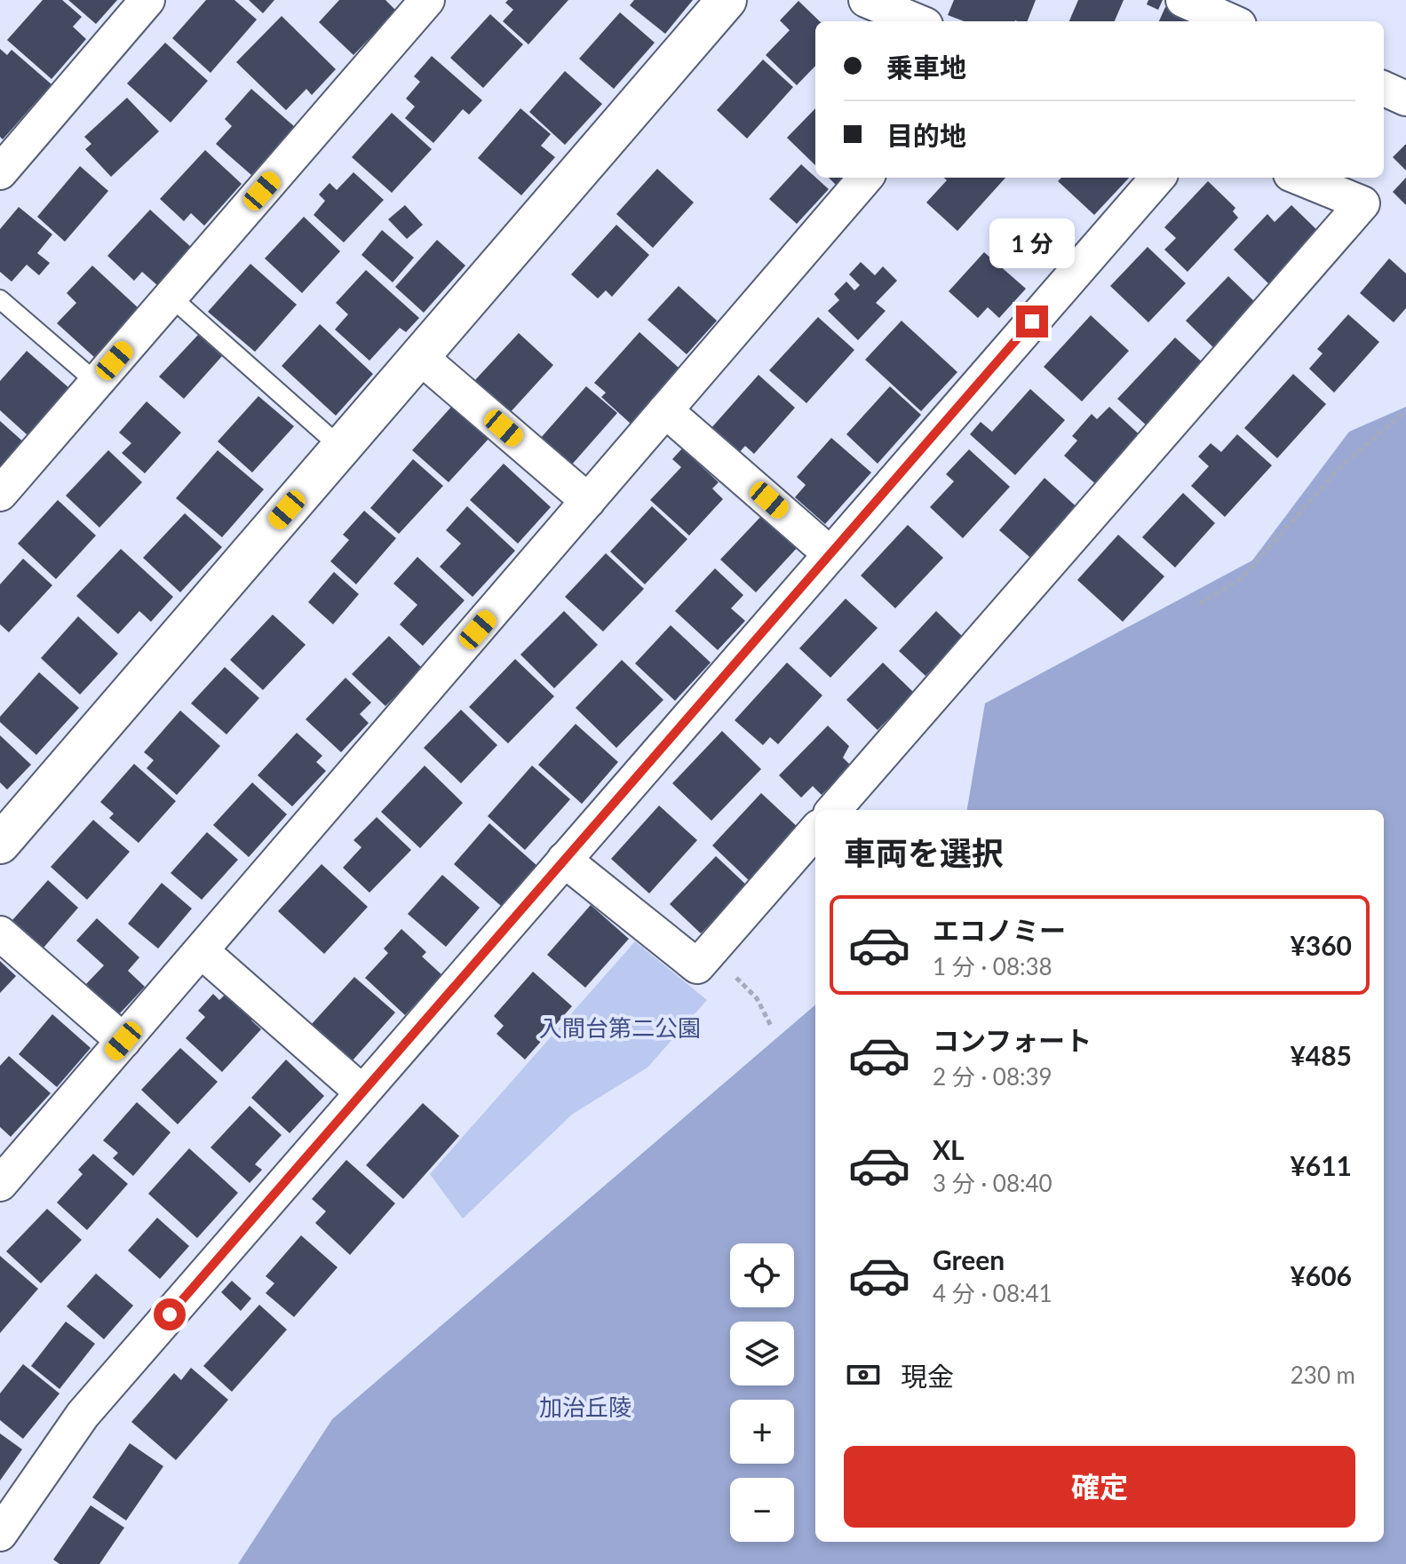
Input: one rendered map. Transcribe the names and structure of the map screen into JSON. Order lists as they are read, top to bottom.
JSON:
{
  "parks": ["入間台第二公園", "加治丘陵"],
  "page": {
    "banner": ["乗車地", "目的地"],
    "bubble": "1 分",
    "heading": "車両を選択",
    "list": [
      {
        "name": "エコノミー",
        "note": "1 分 · 08:38",
        "value": "¥360"
      },
      {
        "name": "コンフォート",
        "note": "2 分 · 08:39",
        "value": "¥485"
      },
      {
        "name": "XL",
        "note": "3 分 · 08:40",
        "value": "¥611"
      },
      {
        "name": "Green",
        "note": "4 分 · 08:41",
        "value": "¥606"
      }
    ],
    "map_buttons": ["+", "−"],
    "pay": ["現金", "230 m"],
    "buttons": "確定"
  }
}
